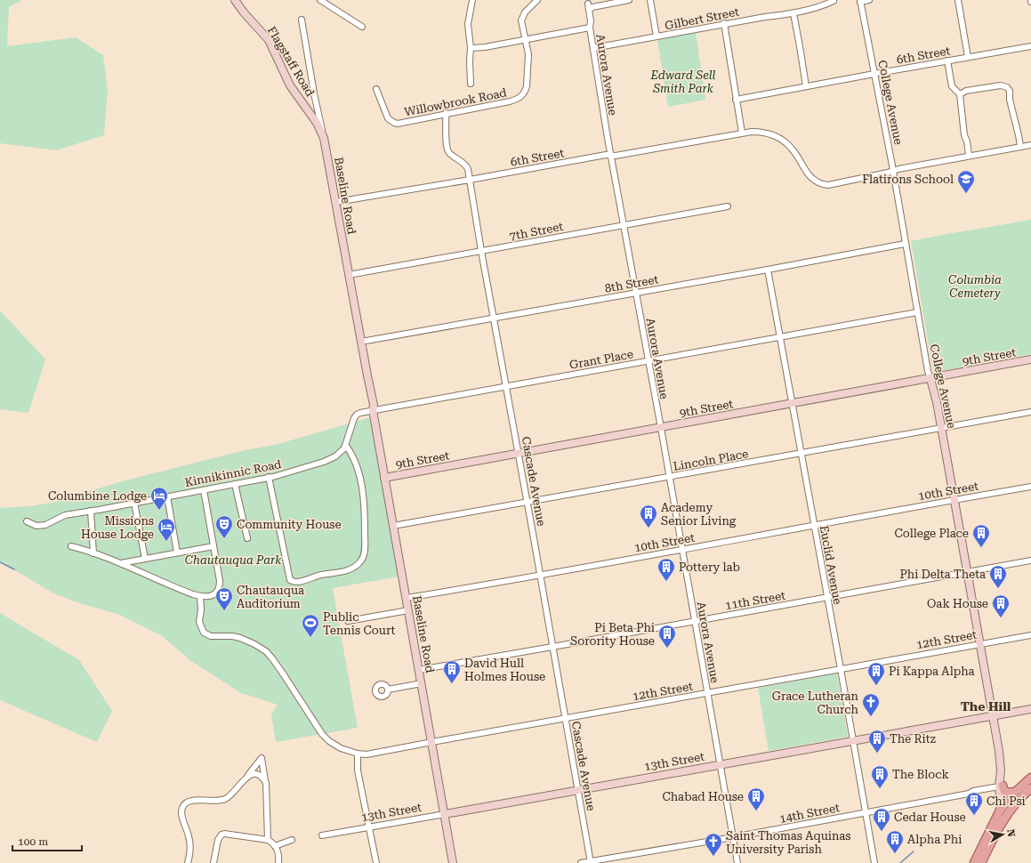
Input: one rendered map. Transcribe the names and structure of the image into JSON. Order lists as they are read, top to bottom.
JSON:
{
  "streets": {
    "street": [
      "Gilbert Street",
      "6th Street",
      "Flagstaff Road",
      "Aurora Avenue",
      "Willowbrook Road",
      "College Avenue",
      "Baseline Road",
      "7th Street",
      "8th Street",
      "9th Street",
      "Grant Place",
      "Lincoln Place",
      "Kinnikinnic Road",
      "Cascade Avenue",
      "10th Street",
      "Euclid Avenue",
      "11th Street",
      "12th Street",
      "13th Street",
      "14th Street"
    ]
  },
  "crossings": [
    ["Gilbert Street", "Aurora Avenue"],
    ["6th Street", "Aurora Avenue"],
    ["6th Street", "College Avenue"],
    ["6th Street", "Baseline Road"],
    ["6th Street", "Cascade Avenue"],
    ["Flagstaff Road", "Baseline Road"],
    ["Aurora Avenue", "7th Street"],
    ["Aurora Avenue", "8th Street"],
    ["Aurora Avenue", "9th Street"],
    ["Aurora Avenue", "Grant Place"],
    ["Aurora Avenue", "Lincoln Place"],
    ["Aurora Avenue", "10th Street"],
    ["Aurora Avenue", "11th Street"],
    ["Aurora Avenue", "12th Street"],
    ["Aurora Avenue", "13th Street"],
    ["Aurora Avenue", "14th Street"],
    ["Willowbrook Road", "Cascade Avenue"],
    ["College Avenue", "8th Street"],
    ["College Avenue", "9th Street"],
    ["College Avenue", "Grant Place"],
    ["College Avenue", "Lincoln Place"],
    ["College Avenue", "10th Street"],
    ["College Avenue", "11th Street"],
    ["College Avenue", "12th Street"],
    ["College Avenue", "13th Street"],
    ["College Avenue", "14th Street"],
    ["Baseline Road", "7th Street"],
    ["Baseline Road", "8th Street"],
    ["Baseline Road", "9th Street"],
    ["Baseline Road", "Grant Place"],
    ["Baseline Road", "Lincoln Place"],
    ["Baseline Road", "Kinnikinnic Road"],
    ["Baseline Road", "10th Street"],
    ["Baseline Road", "11th Street"],
    ["Baseline Road", "12th Street"],
    ["Baseline Road", "13th Street"],
    ["7th Street", "Cascade Avenue"],
    ["8th Street", "Cascade Avenue"],
    ["8th Street", "Euclid Avenue"],
    ["9th Street", "Cascade Avenue"],
    ["9th Street", "Euclid Avenue"],
    ["Grant Place", "Kinnikinnic Road"],
    ["Grant Place", "Cascade Avenue"],
    ["Grant Place", "Euclid Avenue"],
    ["Lincoln Place", "Cascade Avenue"],
    ["Lincoln Place", "Euclid Avenue"],
    ["Cascade Avenue", "10th Street"],
    ["Cascade Avenue", "11th Street"],
    ["Cascade Avenue", "12th Street"],
    ["Cascade Avenue", "13th Street"],
    ["Cascade Avenue", "14th Street"],
    ["10th Street", "Euclid Avenue"],
    ["Euclid Avenue", "11th Street"],
    ["Euclid Avenue", "12th Street"],
    ["Euclid Avenue", "13th Street"],
    ["Euclid Avenue", "14th Street"]
  ],
  "districts": ["The Hill"],
  "parks": ["Edward Sell Smith Park", "Columbia Cemetery", "Chautauqua Park"],
  "places": {
    "school or university": ["Flatirons School"],
    "hotel": ["Columbine Lodge", "Missions House Lodge"],
    "building": [
      "Academy Senior Living",
      "College Place",
      "Pottery lab",
      "Phi Delta Theta",
      "Oak House",
      "Pi Beta Phi Sorority House",
      "David Hull Holmes House",
      "Pi Kappa Alpha",
      "The Ritz",
      "The Block",
      "Chabad House",
      "Chi Psi",
      "Cedar House",
      "Alpha Phi"
    ],
    "theatre": ["Community House", "Chautauqua Auditorium"],
    "sports": ["Public Tennis Court"],
    "church": ["Grace Lutheran Church", "Saint Thomas Aquinas University Parish"]
  },
  "scale_bar": "100 m",
  "north": "right"
}
